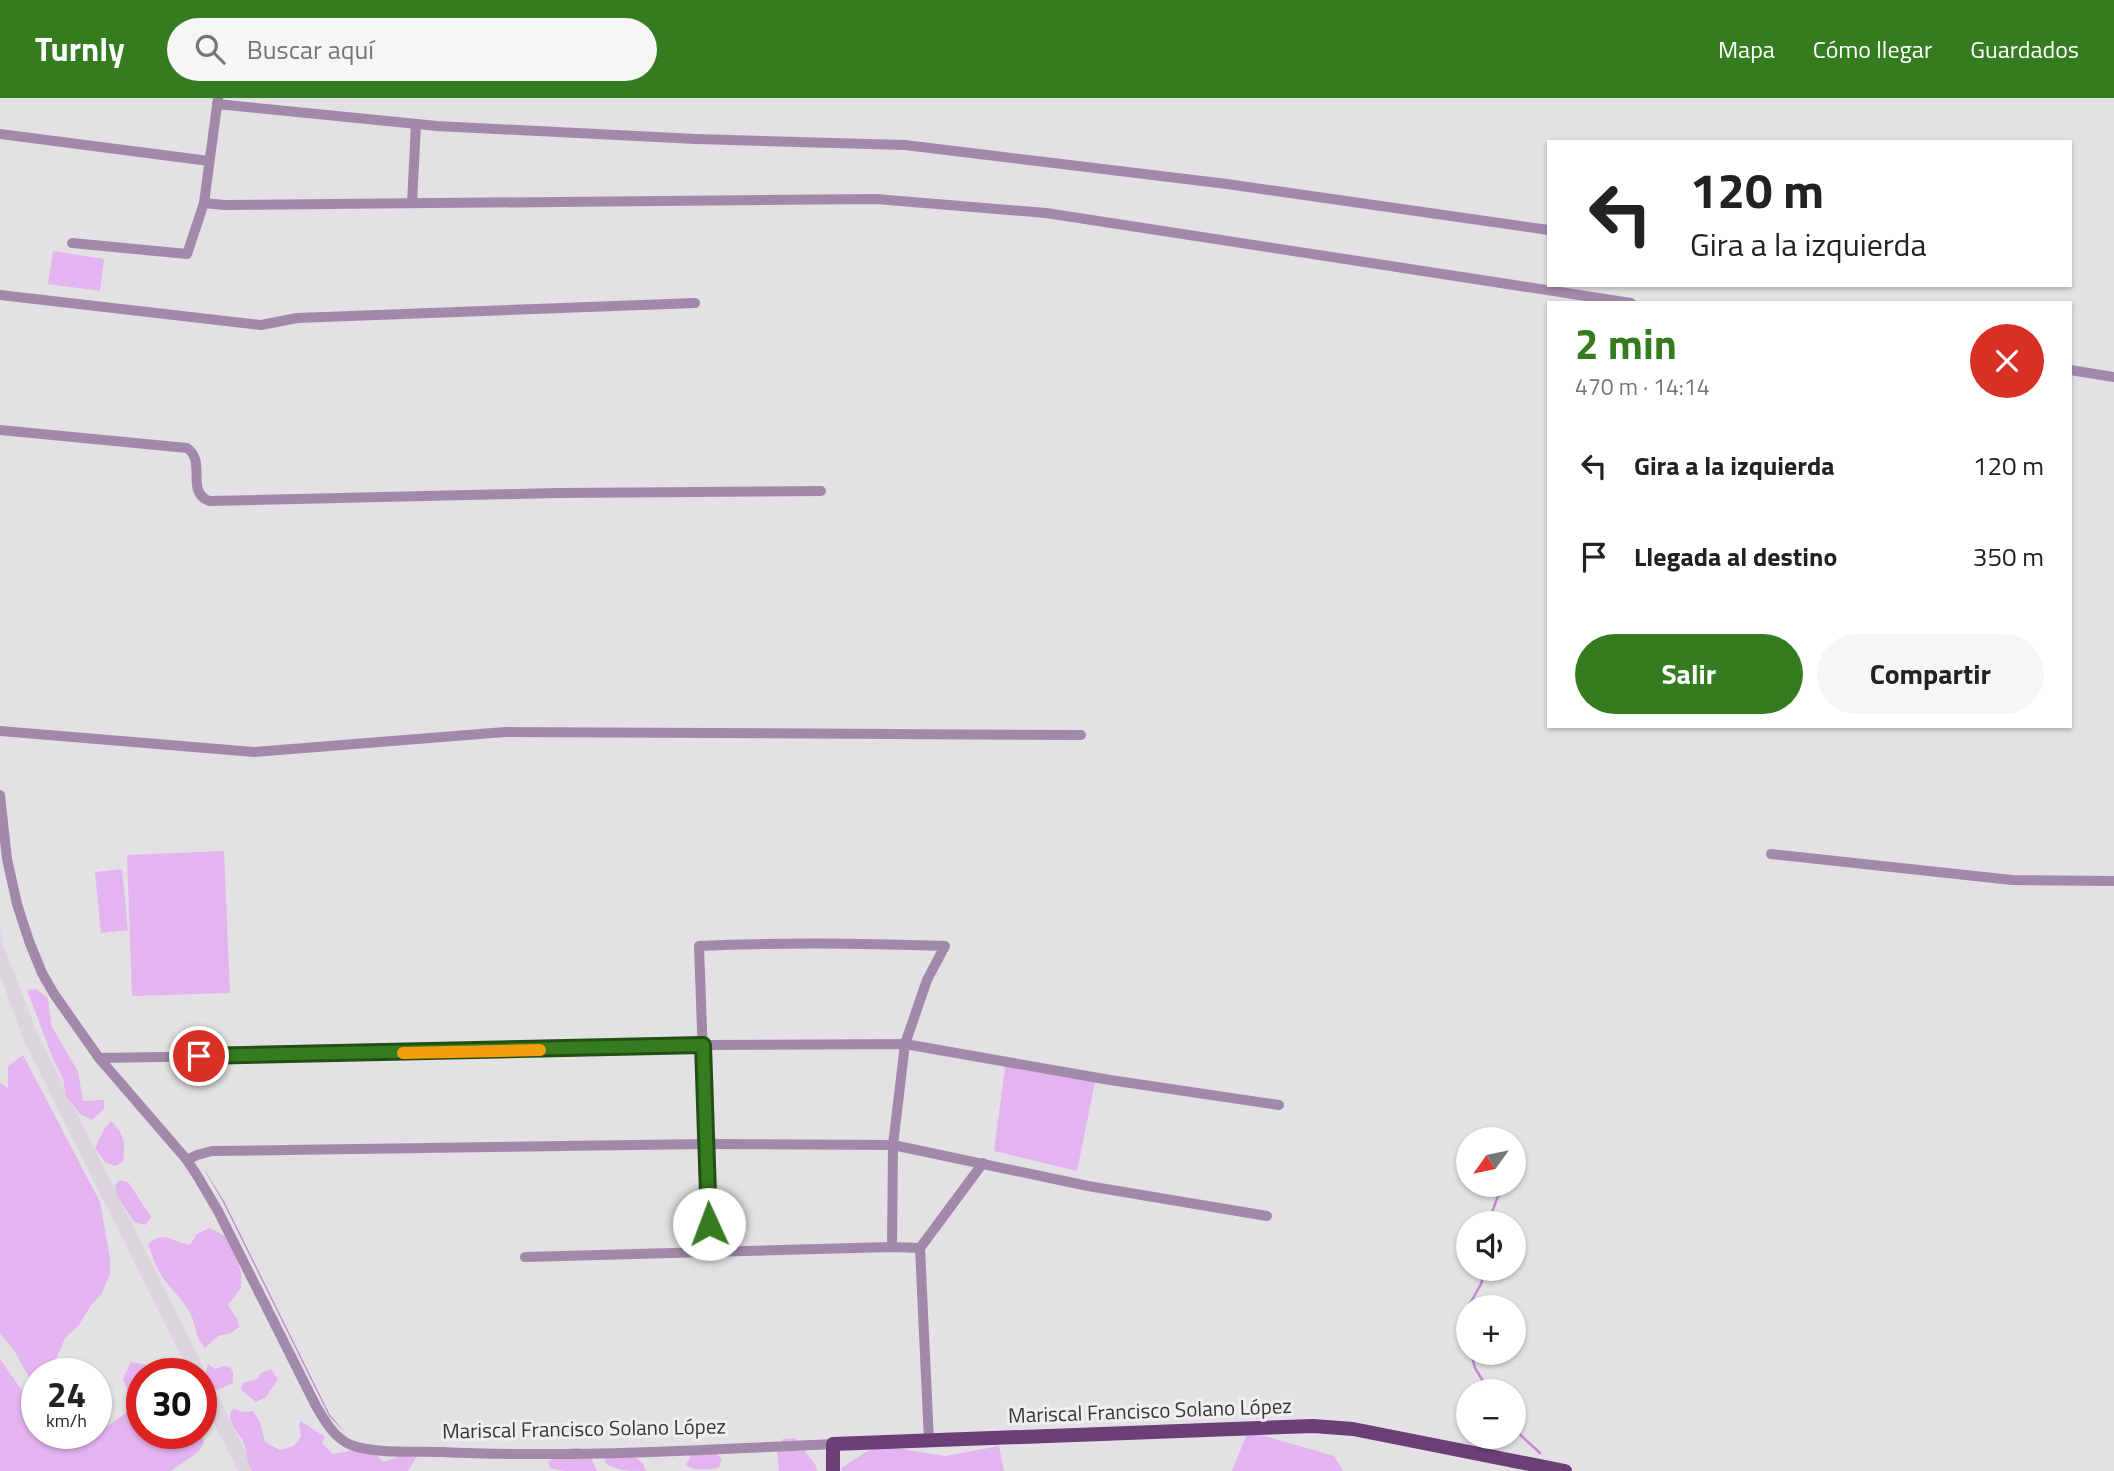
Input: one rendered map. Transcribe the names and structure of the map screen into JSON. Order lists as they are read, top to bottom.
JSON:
{
  "streets": {
    "main road": ["Mariscal Francisco Solano López"]
  },
  "north": "bottom left",
  "page": {
    "header": "Turnly",
    "search": "Buscar aquí",
    "nav": ["Mapa", "Cómo llegar", "Guardados"],
    "turn": ["120 m", "Gira a la izquierda"],
    "heading": ["2 min", "470 m · 14:14"],
    "list": [
      {
        "name": "Gira a la izquierda",
        "value": "120 m"
      },
      {
        "name": "Llegada al destino",
        "value": "350 m"
      }
    ],
    "buttons": ["Salir", "Compartir"],
    "map_buttons": ["+", "−"],
    "speed": "24 km/h",
    "limit": "30"
  }
}
